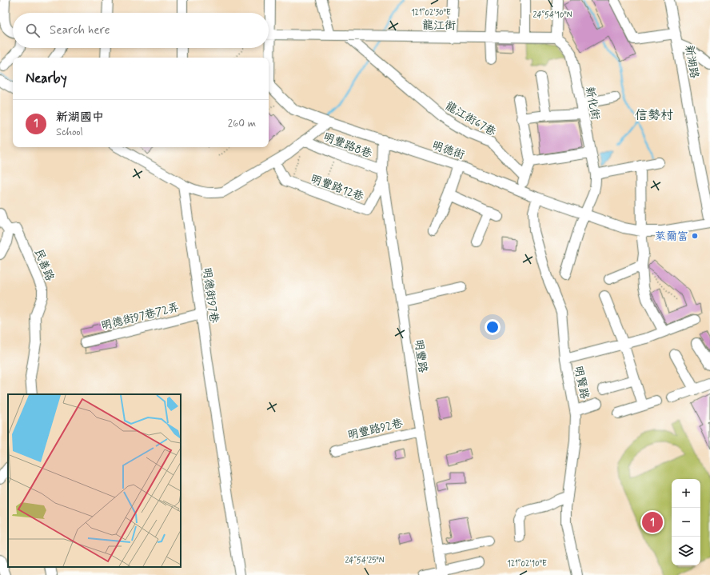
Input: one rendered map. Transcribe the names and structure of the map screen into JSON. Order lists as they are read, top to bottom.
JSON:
{
  "streets": {
    "street": [
      "龍江街",
      "新湖路",
      "新化街",
      "龍江街67巷",
      "明豐路8巷",
      "明德街",
      "明豐路12巷",
      "民善路",
      "明德街97巷",
      "明德街97巷72弄",
      "明豐路",
      "明賢路",
      "明豐路92巷"
    ]
  },
  "crossings": [
    ["龍江街", "新化街"],
    ["龍江街", "龍江街67巷"],
    ["新湖路", "明德街"],
    ["新化街", "明德街"],
    ["明豐路8巷", "明豐路12巷"],
    ["明豐路8巷", "明豐路"],
    ["明德街", "明豐路"],
    ["明德街", "明賢路"],
    ["明豐路12巷", "明豐路"],
    ["明德街97巷", "明德街97巷72弄"],
    ["明豐路", "明豐路92巷"]
  ],
  "districts": ["信勢村"],
  "places": ["萊爾富"],
  "page": {
    "search": "Search here",
    "heading": "Nearby",
    "list": [
      {
        "mark": "1",
        "name": "新湖國中",
        "note": "School",
        "value": "260 m"
      }
    ],
    "map_buttons": ["+", "−"],
    "pins": "1"
  },
  "coordinates": [
    "121°02'30\"E",
    "24°54'10\"N",
    "24°54'25\"N",
    "121°02'10\"E"
  ]
}
